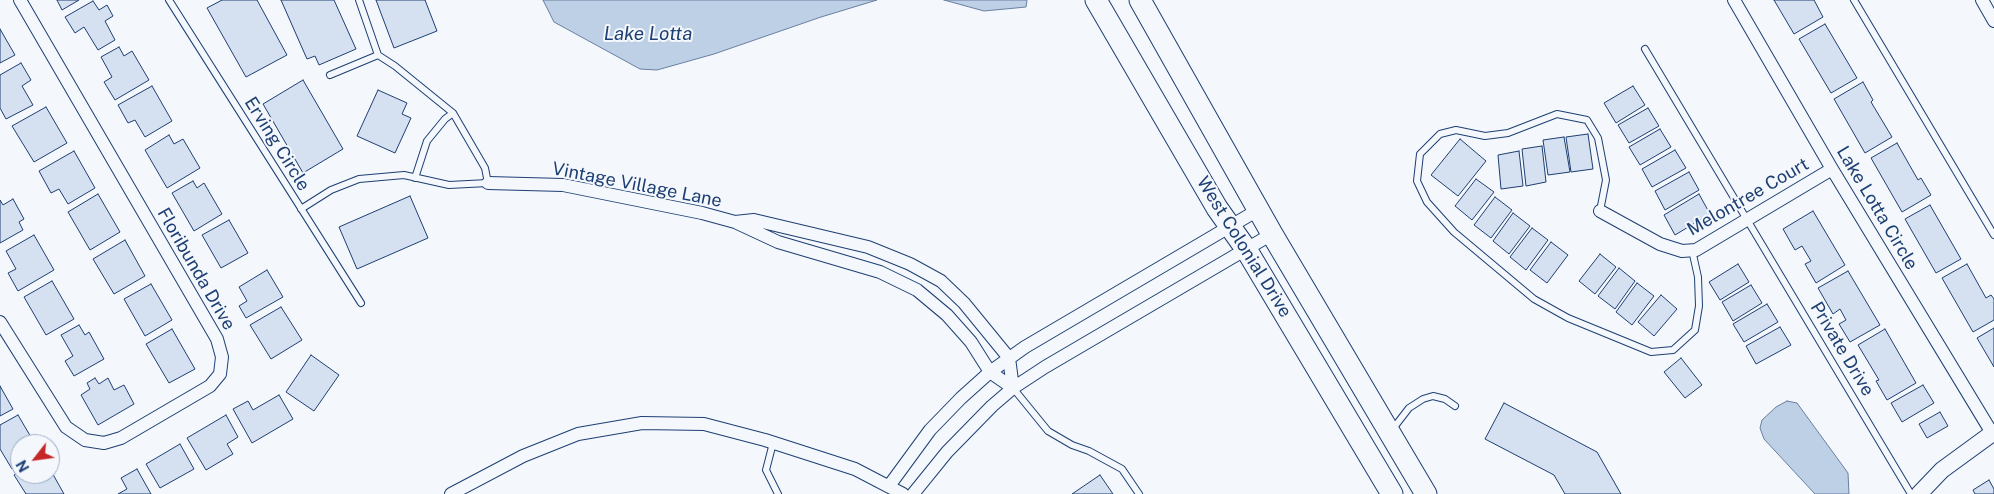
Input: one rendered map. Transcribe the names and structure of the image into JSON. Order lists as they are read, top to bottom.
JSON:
{
  "streets": {
    "highway": ["West Colonial Drive"],
    "street": [
      "Vintage Village Lane",
      "Melontree Court",
      "Lake Lotta Circle",
      "Floribunda Drive"
    ],
    "lane": ["Erving Circle", "Private Drive"]
  },
  "crossings": [
    ["Erving Circle", "Vintage Village Lane"],
    ["Melontree Court", "Lake Lotta Circle"],
    ["Melontree Court", "Private Drive"]
  ],
  "water": ["Lake Lotta"],
  "north": "bottom left"
}
